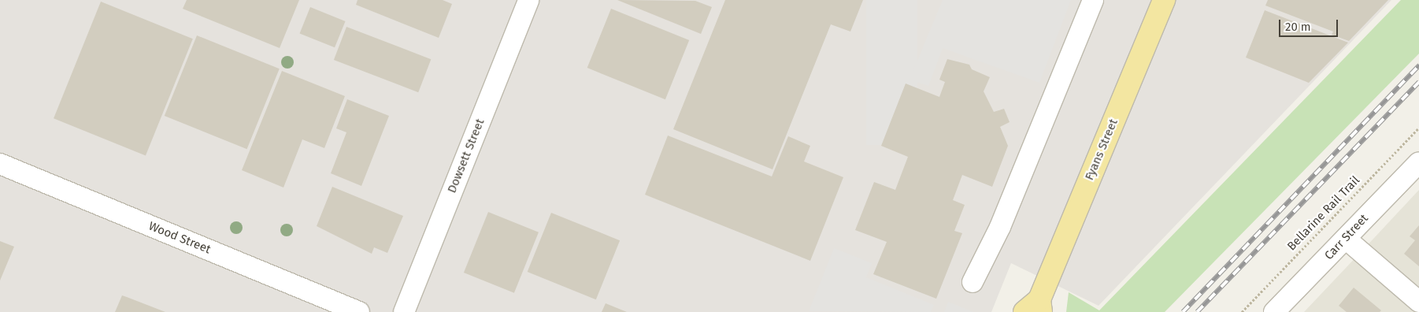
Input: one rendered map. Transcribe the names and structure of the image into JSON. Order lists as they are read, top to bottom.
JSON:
{
  "streets": {
    "main road": ["Fyans Street"],
    "street": ["Dowsett Street", "Carr Street", "Wood Street"],
    "path": ["Bellarine Rail Trail"]
  },
  "scale_bar": "20 m"
}
